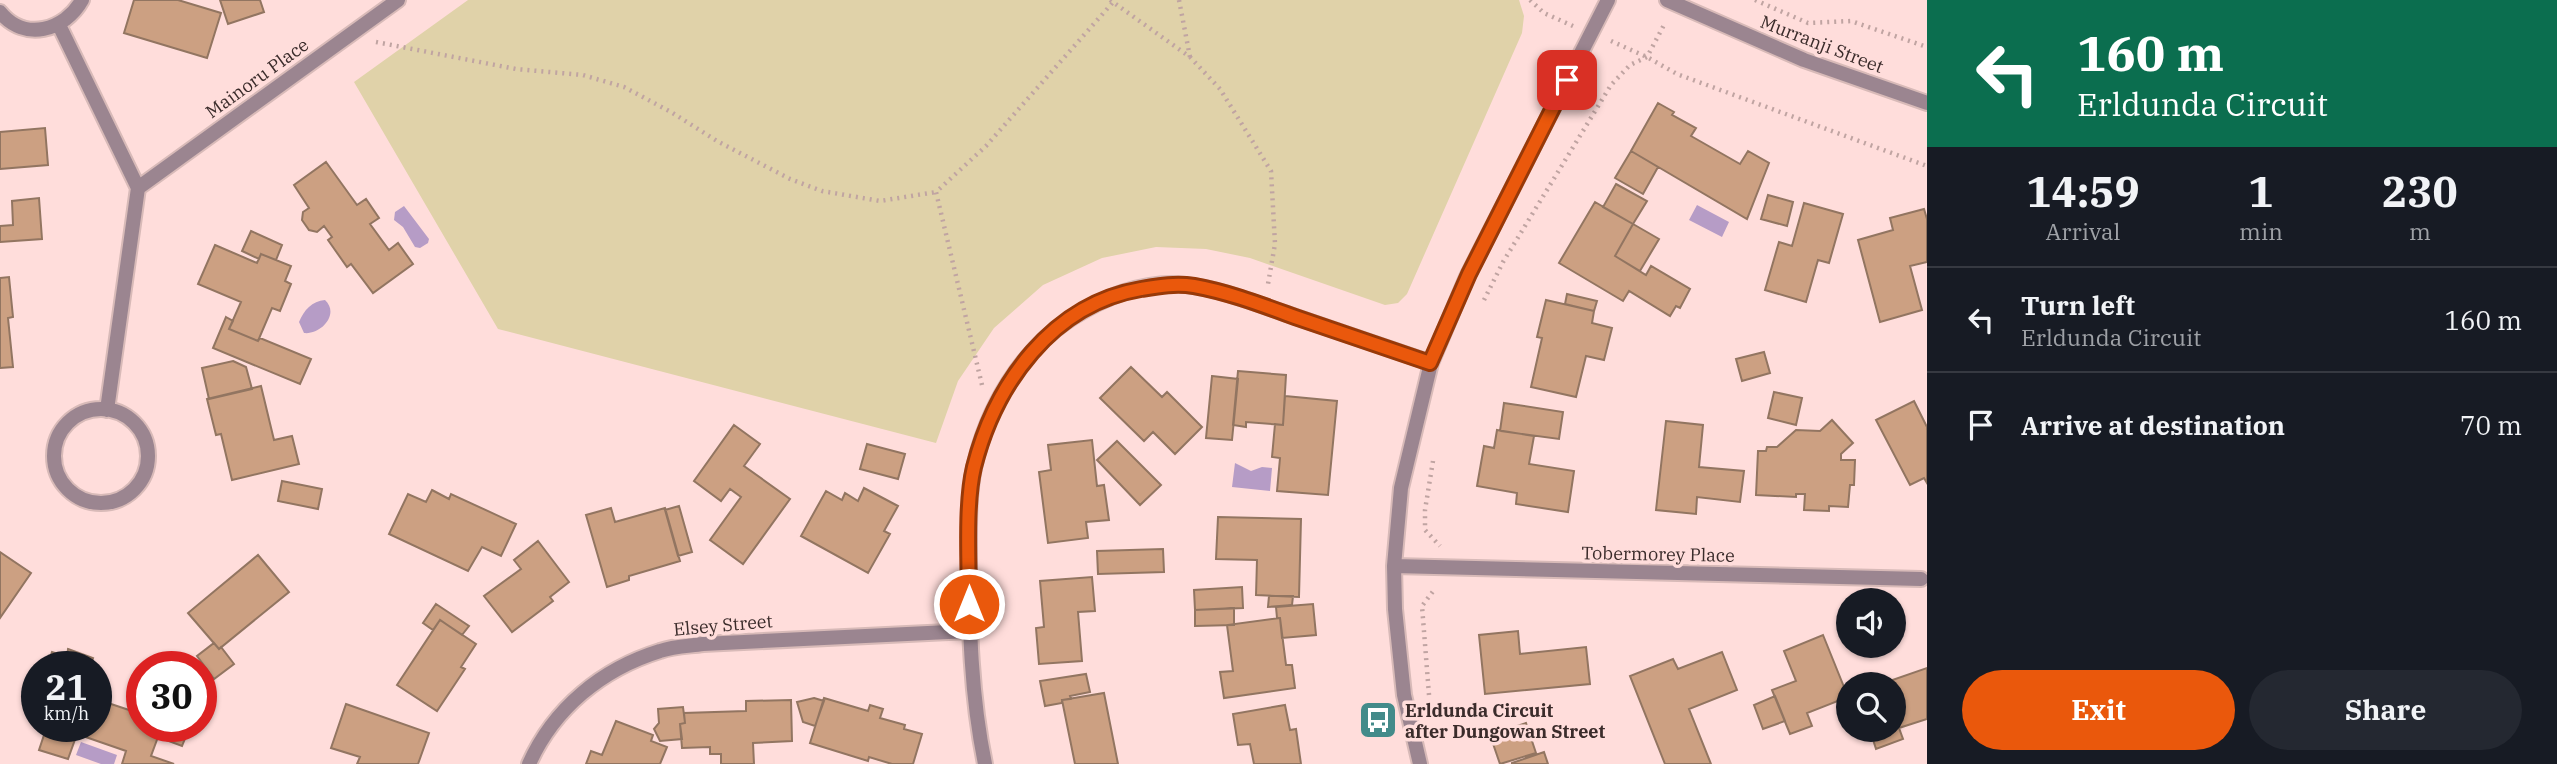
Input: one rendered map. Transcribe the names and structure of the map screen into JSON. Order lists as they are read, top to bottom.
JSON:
{
  "streets": {
    "street": [
      "Murranji Street",
      "Mainoru Place",
      "Tobermorey Place",
      "Elsey Street"
    ]
  },
  "places": {
    "bus stop": ["Erldunda Circuit after Dungowan Street"]
  },
  "page": {
    "turn": ["160 m", "Erldunda Circuit"],
    "eta": [
      "14:59",
      "Arrival",
      "1",
      "min",
      "230",
      "m"
    ],
    "list": [
      {
        "name": "Turn left",
        "note": "Erldunda Circuit",
        "value": "160 m"
      },
      {
        "name": "Arrive at destination",
        "value": "70 m"
      }
    ],
    "speed": "21 km/h",
    "limit": "30",
    "buttons": ["Exit", "Share"]
  }
}
